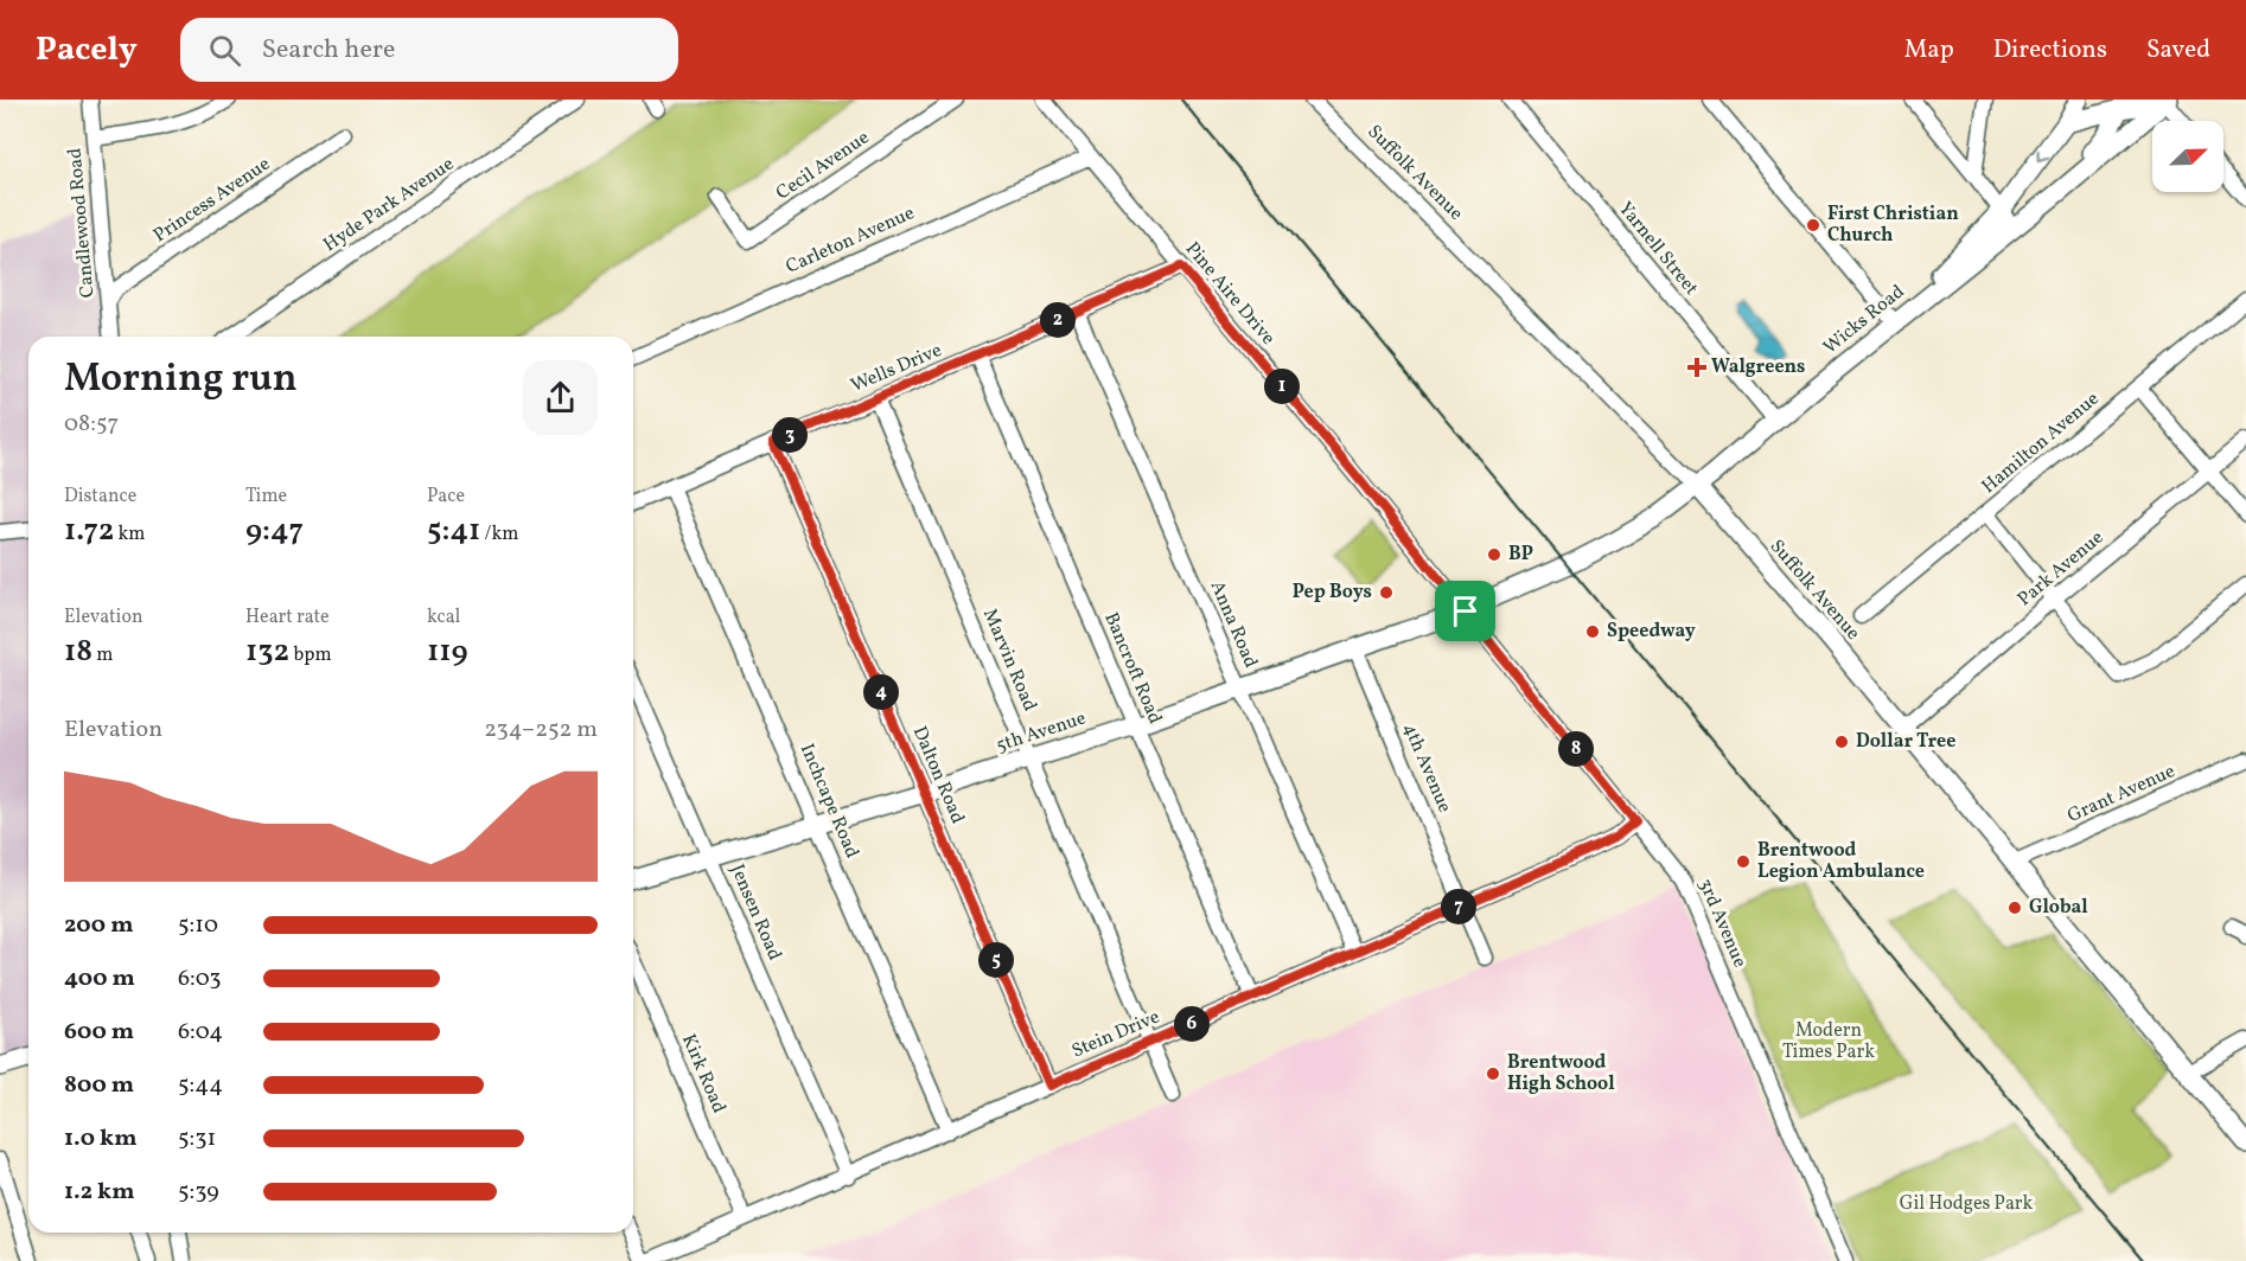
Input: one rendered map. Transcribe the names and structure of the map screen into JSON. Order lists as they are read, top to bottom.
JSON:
{
  "streets": {
    "main road": ["Suffolk Avenue", "Wicks Road", "5th Avenue"],
    "street": [
      "Cecil Avenue",
      "Princess Avenue",
      "Hyde Park Avenue",
      "Candlewood Road",
      "Carleton Avenue",
      "Yarnell Street",
      "Pine Aire Drive",
      "Wells Drive",
      "Hamilton Avenue",
      "Park Avenue",
      "Anna Road",
      "Marvin Road",
      "Bancroft Road",
      "4th Avenue",
      "Dalton Road",
      "Grant Avenue",
      "Inchcape Road",
      "Jensen Road",
      "3rd Avenue",
      "Stein Drive",
      "Kirk Road"
    ]
  },
  "crossings": [
    ["Suffolk Avenue", "Wicks Road"],
    ["Suffolk Avenue", "Park Avenue"],
    ["Suffolk Avenue", "Grant Avenue"],
    ["Princess Avenue", "Candlewood Road"],
    ["Carleton Avenue", "Pine Aire Drive"],
    ["Yarnell Street", "Wicks Road"],
    ["Pine Aire Drive", "Wicks Road"],
    ["Pine Aire Drive", "Wells Drive"],
    ["Pine Aire Drive", "5th Avenue"],
    ["Pine Aire Drive", "3rd Avenue"],
    ["Wicks Road", "5th Avenue"],
    ["Wicks Road", "3rd Avenue"],
    ["Wells Drive", "Anna Road"],
    ["Wells Drive", "Marvin Road"],
    ["Wells Drive", "Bancroft Road"],
    ["Wells Drive", "Dalton Road"],
    ["Wells Drive", "Inchcape Road"],
    ["Anna Road", "5th Avenue"],
    ["Anna Road", "Stein Drive"],
    ["Marvin Road", "5th Avenue"],
    ["Marvin Road", "Stein Drive"],
    ["Bancroft Road", "5th Avenue"],
    ["Bancroft Road", "Stein Drive"],
    ["5th Avenue", "4th Avenue"],
    ["5th Avenue", "Dalton Road"],
    ["5th Avenue", "Inchcape Road"],
    ["5th Avenue", "Jensen Road"],
    ["5th Avenue", "3rd Avenue"],
    ["4th Avenue", "Stein Drive"],
    ["Dalton Road", "Stein Drive"],
    ["Inchcape Road", "Stein Drive"],
    ["Jensen Road", "Stein Drive"],
    ["3rd Avenue", "Stein Drive"],
    ["Stein Drive", "Kirk Road"]
  ],
  "parks": ["Modern Times Park", "Gil Hodges Park"],
  "places": {
    "other": [
      "First Christian Church",
      "BP",
      "Pep Boys",
      "Speedway",
      "Dollar Tree",
      "Brentwood Legion Ambulance",
      "Global",
      "Brentwood High School"
    ],
    "health": ["Walgreens"]
  },
  "north": "top right",
  "page": {
    "header": "Pacely",
    "search": "Search here",
    "nav": ["Map", "Directions", "Saved"],
    "pins": [
      "2",
      "1",
      "3",
      "4",
      "8",
      "7",
      "5",
      "6"
    ],
    "heading": ["Morning run", "08:57"],
    "stats": [
      ["Distance", "1.72 km"],
      ["Time", "9:47"],
      ["Pace", "5:41 /km"],
      ["Elevation", "18 m"],
      ["Heart rate", "132 bpm"],
      ["kcal", "119"]
    ],
    "chart": ["Elevation", "234–252 m"],
    "list": [
      {
        "name": "200 m",
        "note": "5:10"
      },
      {
        "name": "400 m",
        "note": "6:03"
      },
      {
        "name": "600 m",
        "note": "6:04"
      },
      {
        "name": "800 m",
        "note": "5:44"
      },
      {
        "name": "1.0 km",
        "note": "5:31"
      },
      {
        "name": "1.2 km",
        "note": "5:39"
      }
    ]
  }
}
